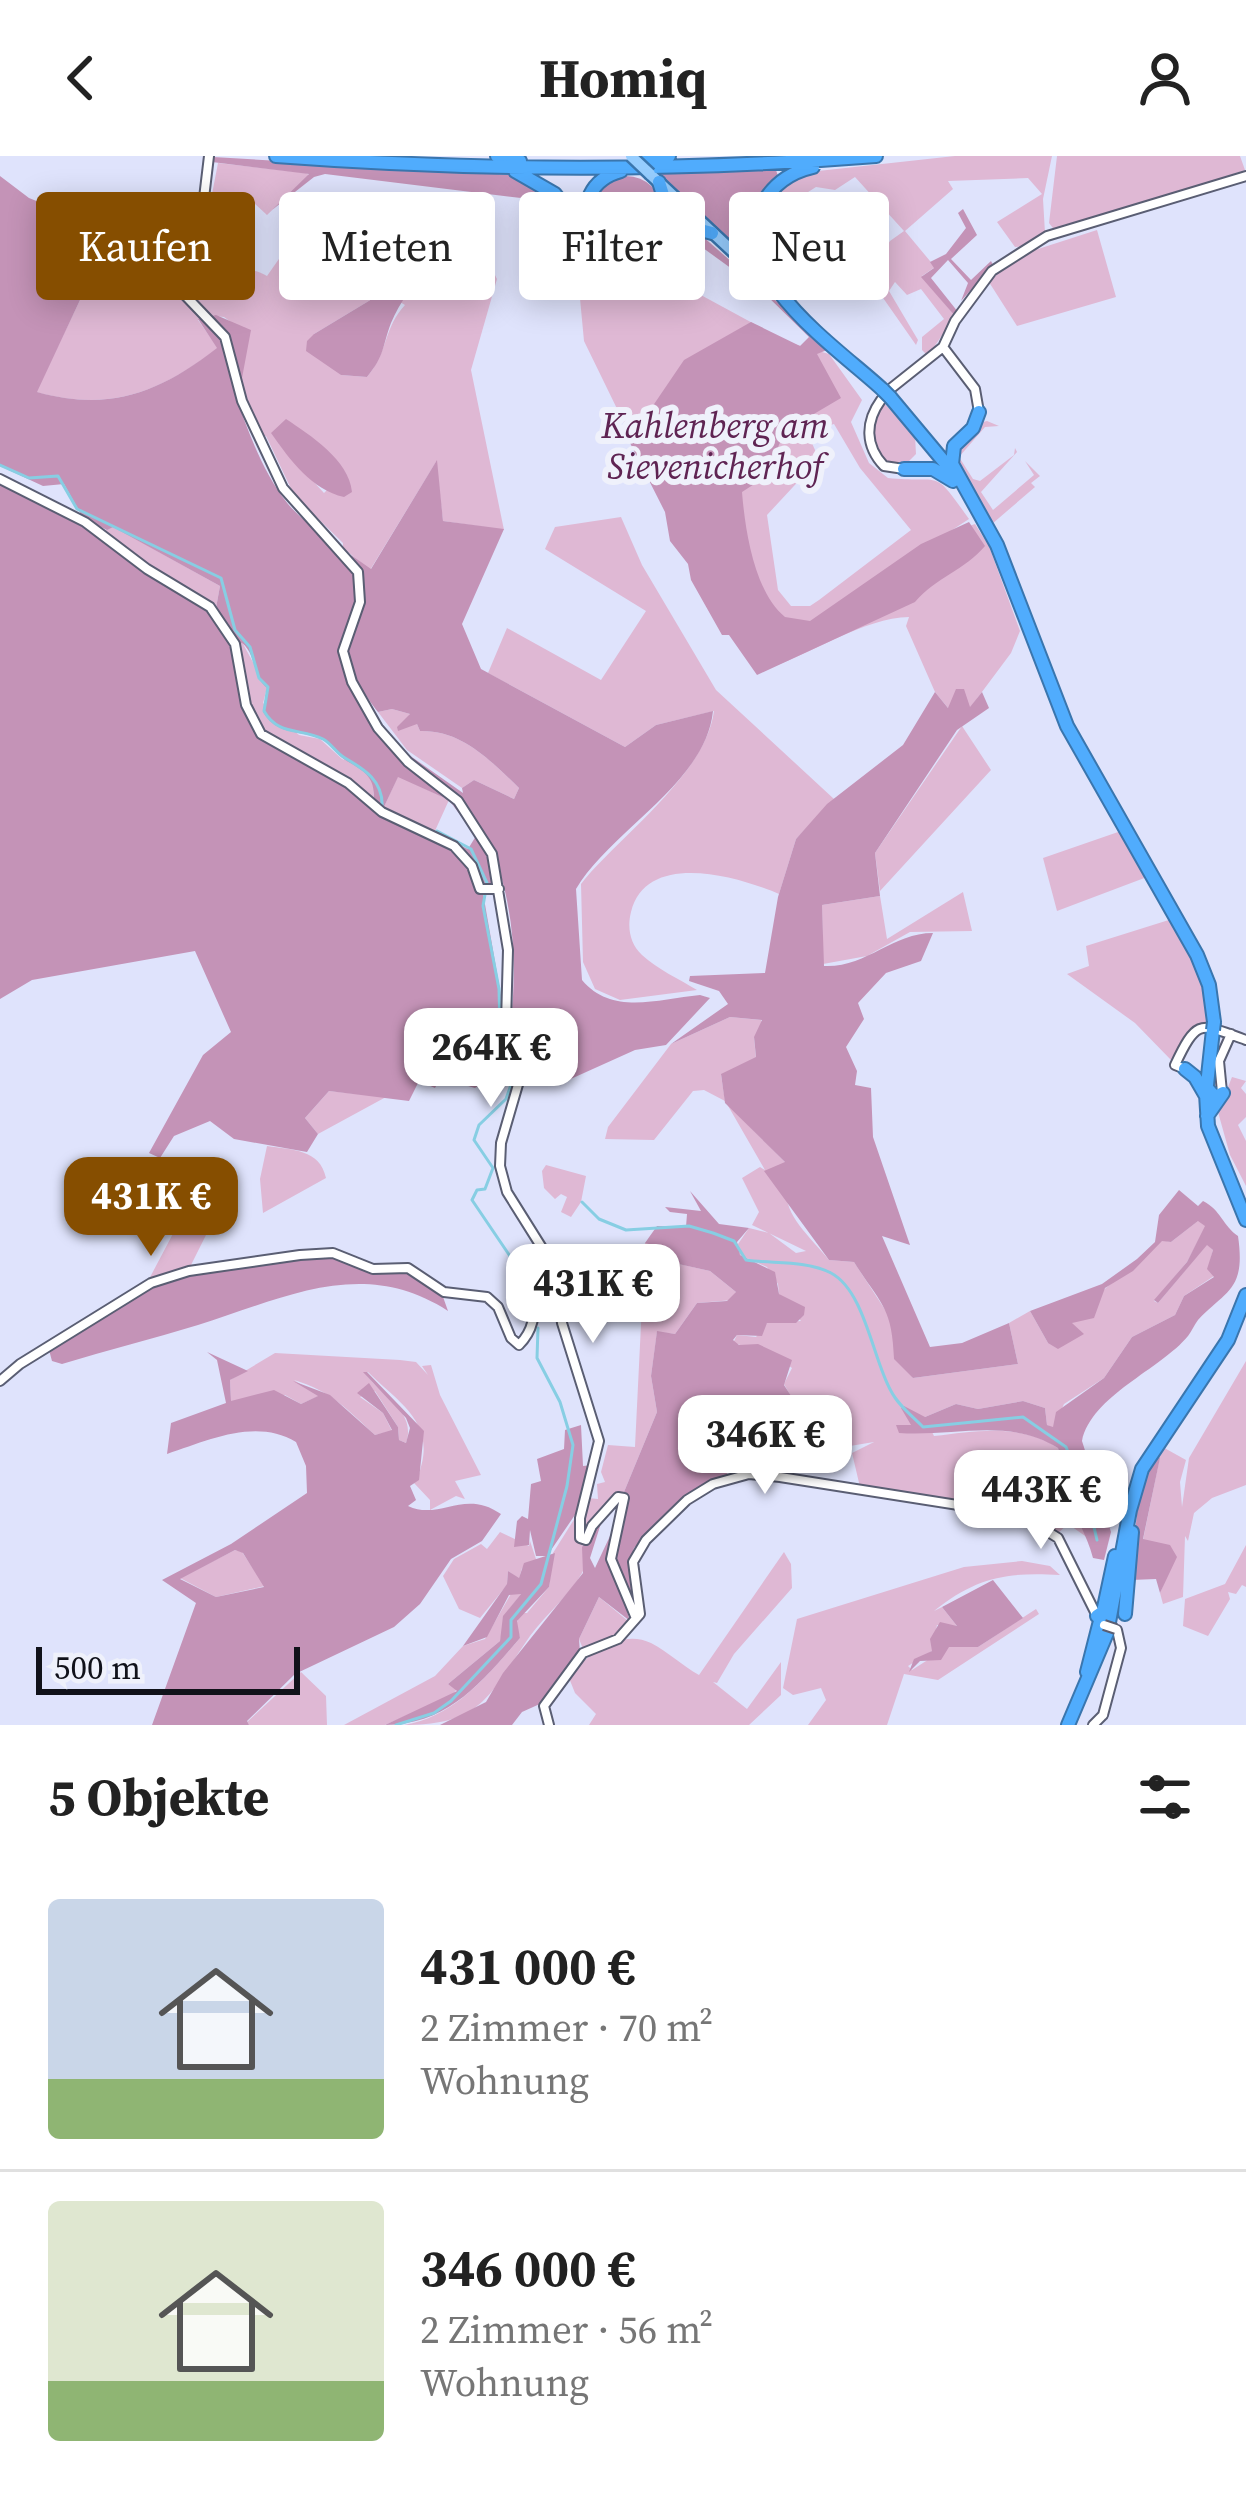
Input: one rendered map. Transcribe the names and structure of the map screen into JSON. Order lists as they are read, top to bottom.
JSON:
{
  "parks": ["Kahlenberg am Sievenicherhof"],
  "scale_bar": "500 m",
  "page": {
    "header": "Homiq",
    "chip": [
      "Kaufen",
      "Mieten",
      "Filter",
      "Neu"
    ],
    "price": [
      "264K €",
      "431K €",
      "431K €",
      "346K €",
      "443K €"
    ],
    "scale": "500 m",
    "heading": "5 Objekte",
    "list": [
      {
        "name": "431 000 €",
        "note": "2 Zimmer · 70 m² · Wohnung"
      },
      {
        "name": "346 000 €",
        "note": "2 Zimmer · 56 m² · Wohnung"
      }
    ]
  }
}
